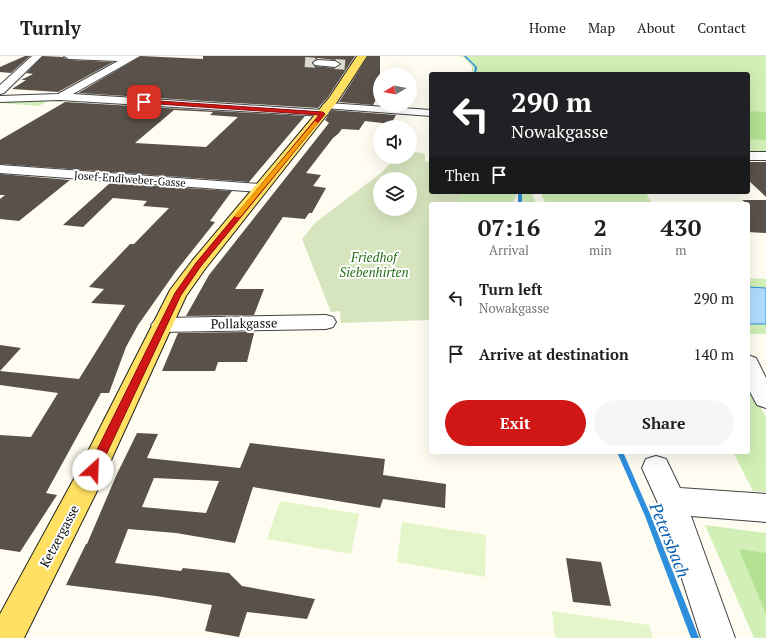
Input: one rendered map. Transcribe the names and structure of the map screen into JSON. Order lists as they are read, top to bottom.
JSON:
{
  "streets": {
    "main road": ["Ketzergasse"],
    "street": ["Josef-Endlweber-Gasse", "Pollakgasse"]
  },
  "crossings": [
    ["Josef-Endlweber-Gasse", "Ketzergasse"],
    ["Pollakgasse", "Ketzergasse"]
  ],
  "water": ["Petersbach"],
  "parks": ["Friedhof Siebenhirten"],
  "north": "left",
  "page": {
    "header": "Turnly",
    "nav": [
      "Home",
      "Map",
      "About",
      "Contact"
    ],
    "turn": ["290 m", "Nowakgasse"],
    "then": "Then",
    "eta": [
      "07:16",
      "Arrival",
      "2",
      "min",
      "430",
      "m"
    ],
    "list": [
      {
        "name": "Turn left",
        "note": "Nowakgasse",
        "value": "290 m"
      },
      {
        "name": "Arrive at destination",
        "value": "140 m"
      }
    ],
    "buttons": ["Exit", "Share"]
  }
}
